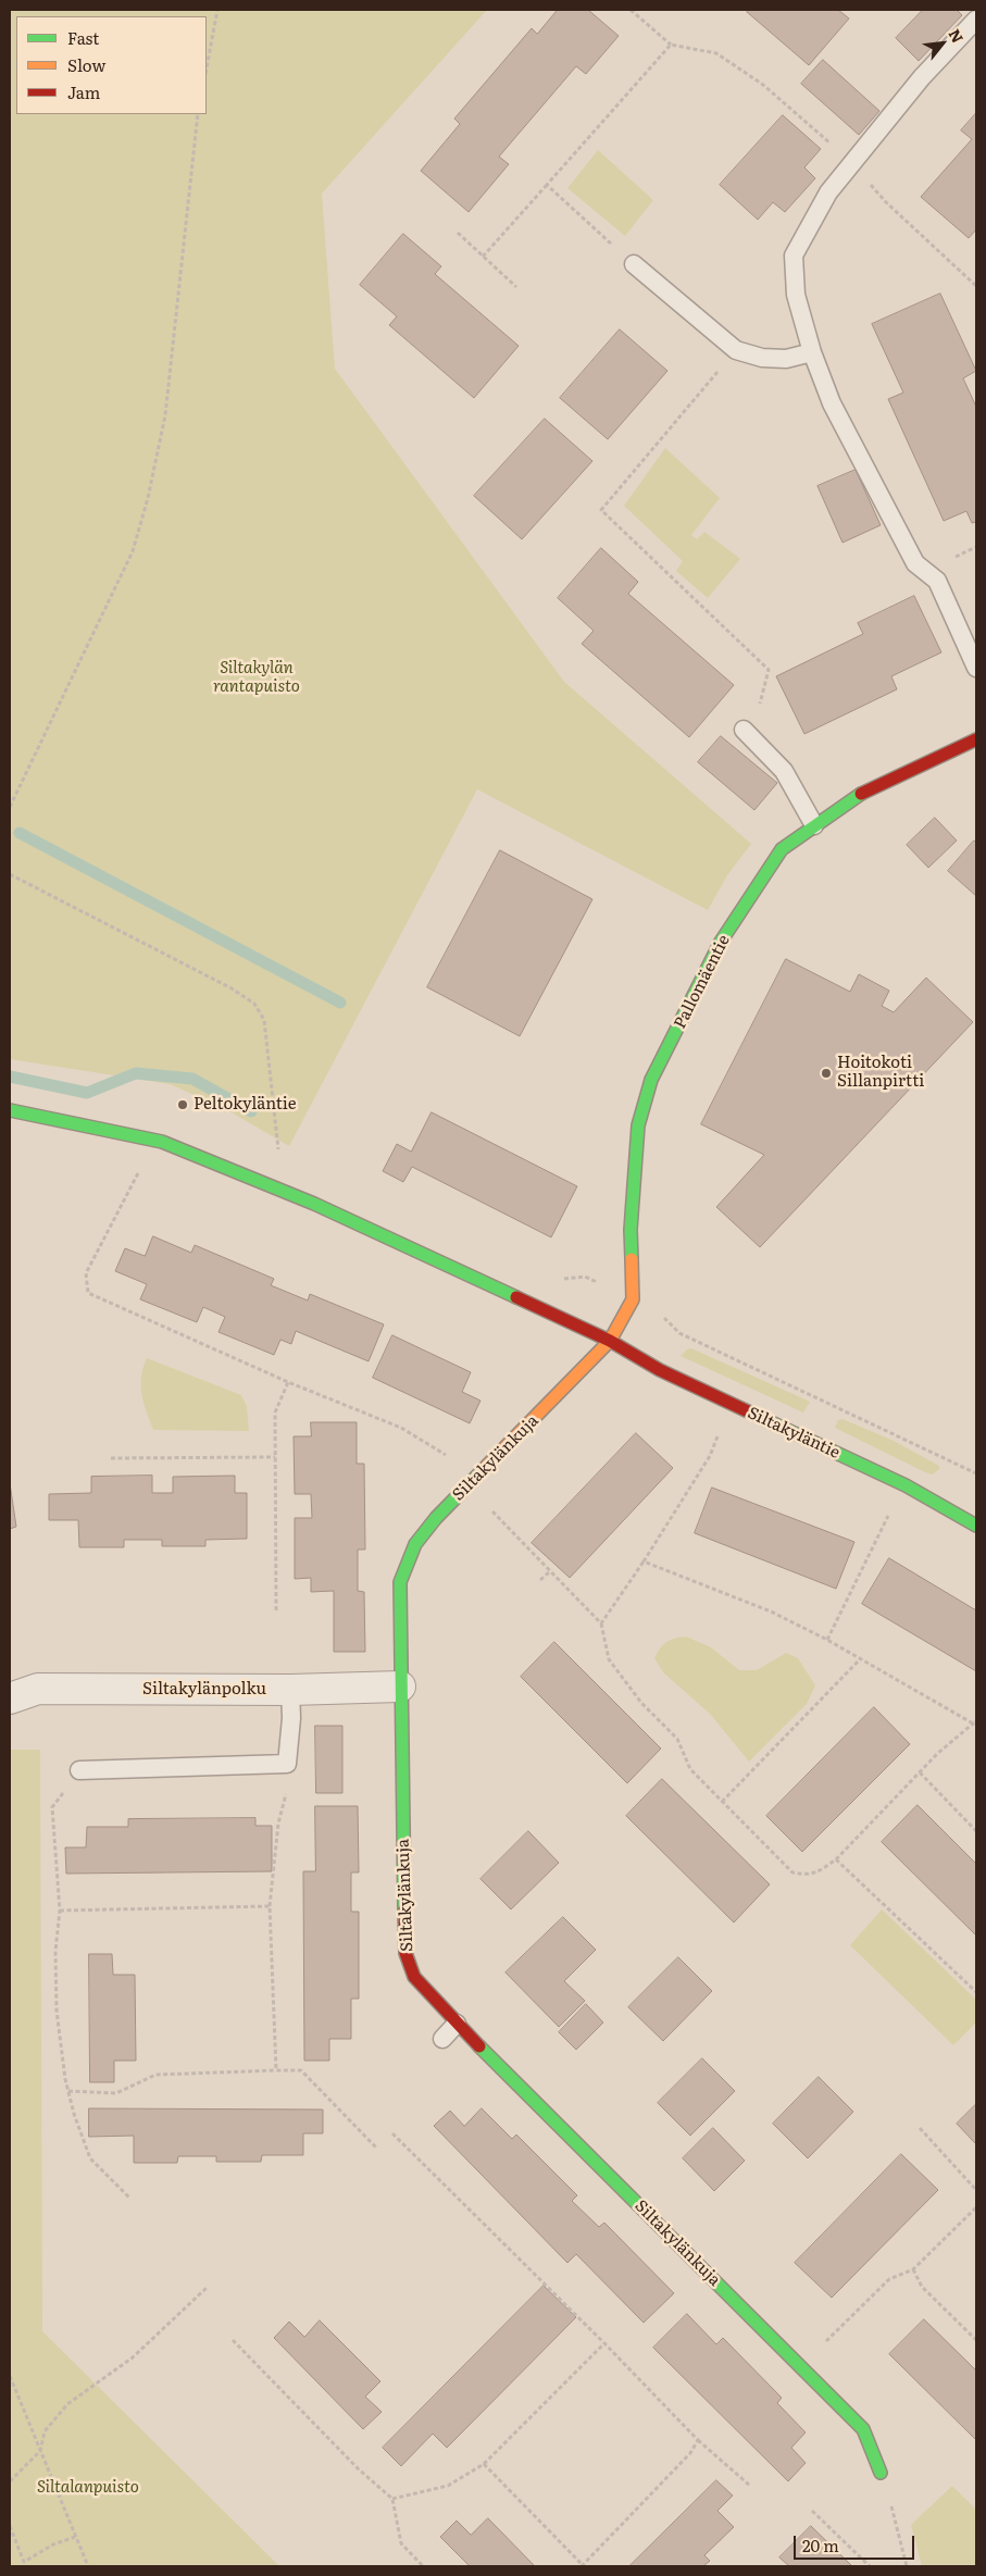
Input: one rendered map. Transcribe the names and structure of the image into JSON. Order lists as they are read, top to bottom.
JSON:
{
  "streets": {
    "street": [
      "Pallomäentie",
      "Siltakyläntie",
      "Siltakylänkuja",
      "Siltakylänpolku"
    ]
  },
  "crossings": [
    ["Pallomäentie", "Siltakyläntie"],
    ["Pallomäentie", "Siltakylänkuja"],
    ["Siltakyläntie", "Siltakylänkuja"],
    ["Siltakylänkuja", "Siltakylänpolku"]
  ],
  "parks": ["Siltakylän rantapuisto", "Siltalanpuisto"],
  "places": ["Hoitokoti Sillanpirtti", "Peltokyläntie"],
  "legend": ["Fast", "Slow", "Jam"],
  "scale_bar": "20 m",
  "north": "top right"
}
